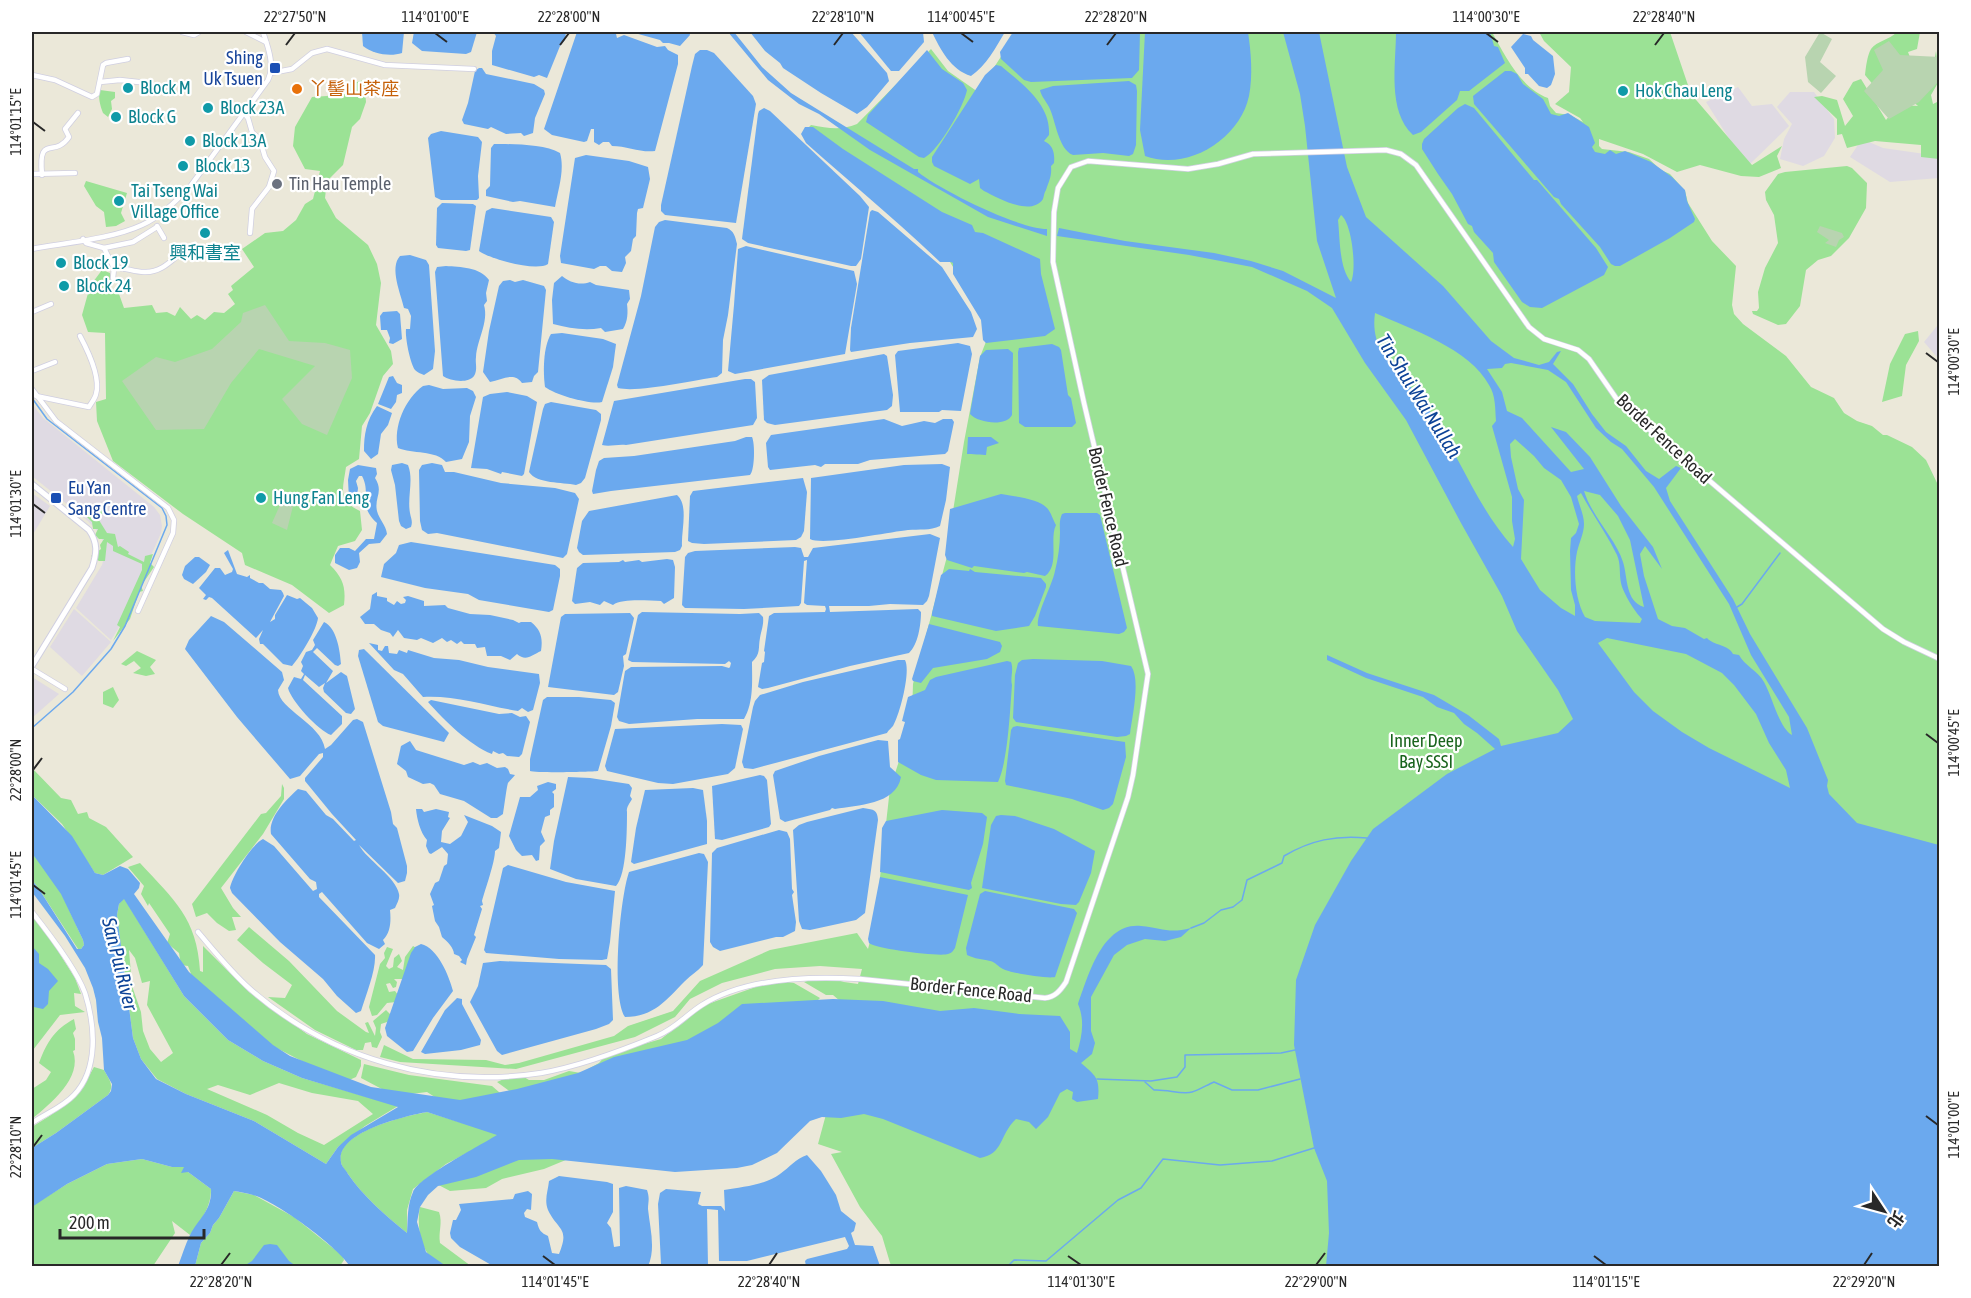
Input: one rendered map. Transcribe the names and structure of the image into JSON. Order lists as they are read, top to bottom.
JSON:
{
  "streets": {
    "street": ["Border Fence Road"]
  },
  "water": ["Tin Shui Wai Nullah", "San Pui River"],
  "parks": ["Inner Deep Bay SSSI"],
  "places": {
    "transit": ["Shing Uk Tsuen", "Eu Yan Sang Centre"],
    "other": [
      "Block M",
      "丫髻山茶座",
      "Hok Chau Leng",
      "Block 23A",
      "Block G",
      "Block 13A",
      "Block 13",
      "Tin Hau Temple",
      "Tai Tseng Wai Village Office",
      "興和書室",
      "Block 19",
      "Block 24",
      "Hung Fan Leng"
    ]
  },
  "scale_bar": "200 m",
  "north": "bottom right",
  "coordinates": [
    "22°27'50\"N",
    "114°01'00\"E",
    "22°28'00\"N",
    "22°28'10\"N",
    "114°00'45\"E",
    "22°28'20\"N",
    "114°00'30\"E",
    "22°28'40\"N",
    "114°01'15\"E",
    "114°01'30\"E",
    "114°01'45\"E",
    "22°29'00\"N",
    "22°29'20\"N"
  ]
}
